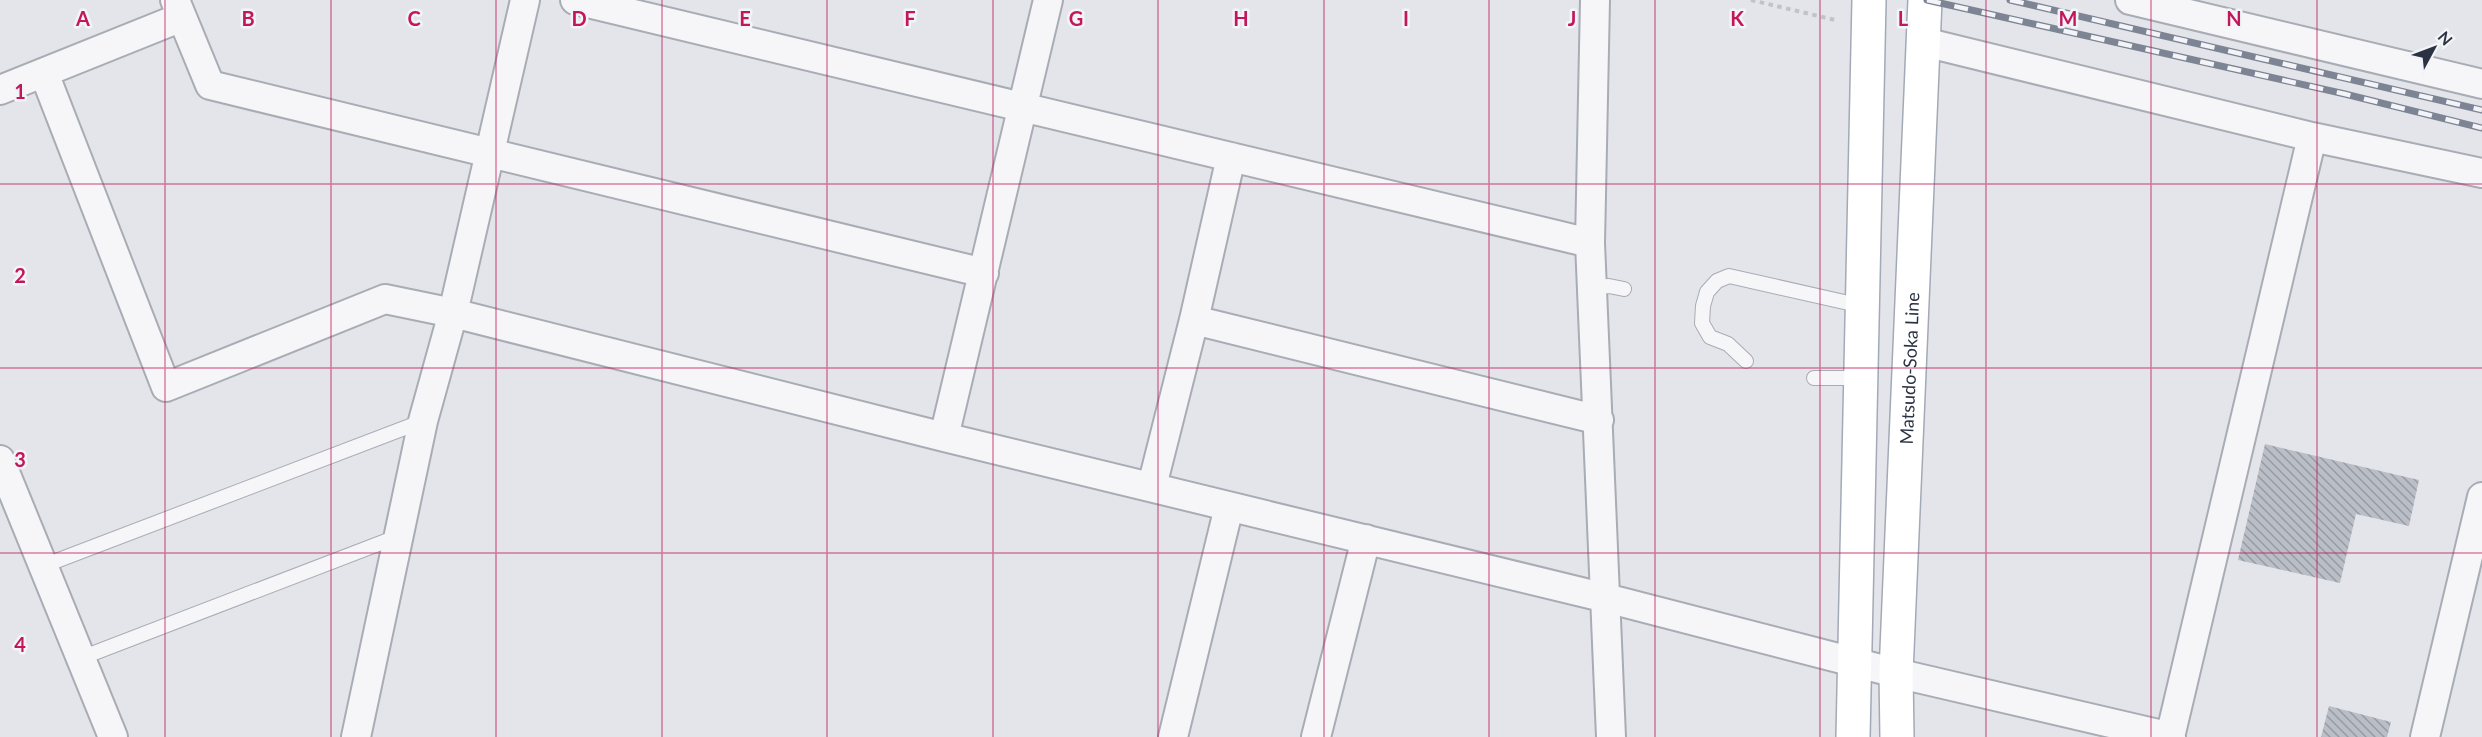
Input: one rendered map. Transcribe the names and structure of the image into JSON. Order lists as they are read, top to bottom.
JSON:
{
  "streets": {
    "main road": ["Matsudo-Soka Line"]
  },
  "north": "top right",
  "grid": {
    "columns": [
      "A",
      "B",
      "C",
      "D",
      "E",
      "F",
      "G",
      "H",
      "I",
      "J",
      "K",
      "L",
      "M",
      "N"
    ],
    "rows": [
      "1",
      "2",
      "3",
      "4"
    ]
  }
}
